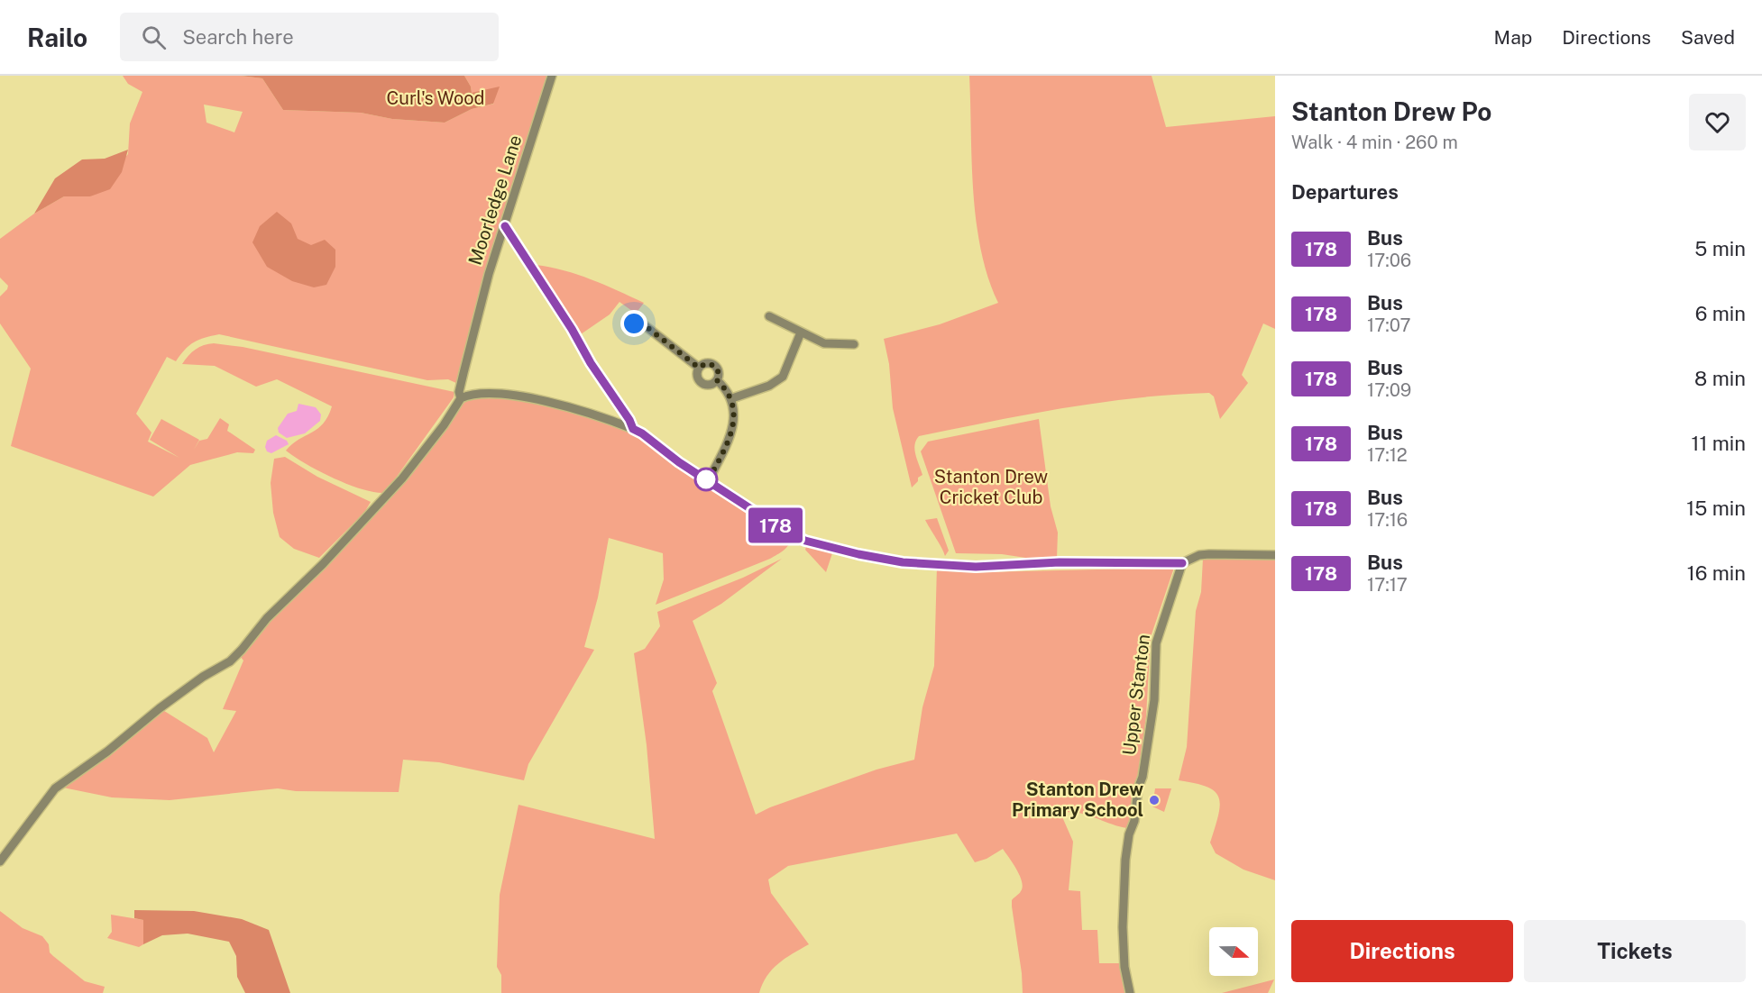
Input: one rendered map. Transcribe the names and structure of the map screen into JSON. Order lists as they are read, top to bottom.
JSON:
{
  "streets": {
    "street": ["Moorledge Lane", "Upper Stanton"]
  },
  "parks": ["Curl's Wood", "Stanton Drew Cricket Club"],
  "places": ["Stanton Drew Primary School"],
  "lines": ["bus line 178"],
  "north": "right",
  "page": {
    "header": "Railo",
    "search": "Search here",
    "nav": ["Map", "Directions", "Saved"],
    "on_map": "178",
    "heading": [
      ["Stanton Drew Po", "Walk · 4 min · 260 m"],
      "Departures"
    ],
    "list": [
      {
        "mark": "178",
        "name": "Bus",
        "note": "17:06",
        "value": "5 min"
      },
      {
        "mark": "178",
        "name": "Bus",
        "note": "17:07",
        "value": "6 min"
      },
      {
        "mark": "178",
        "name": "Bus",
        "note": "17:09",
        "value": "8 min"
      },
      {
        "mark": "178",
        "name": "Bus",
        "note": "17:12",
        "value": "11 min"
      },
      {
        "mark": "178",
        "name": "Bus",
        "note": "17:16",
        "value": "15 min"
      },
      {
        "mark": "178",
        "name": "Bus",
        "note": "17:17",
        "value": "16 min"
      }
    ],
    "buttons": ["Directions", "Tickets"]
  }
}
